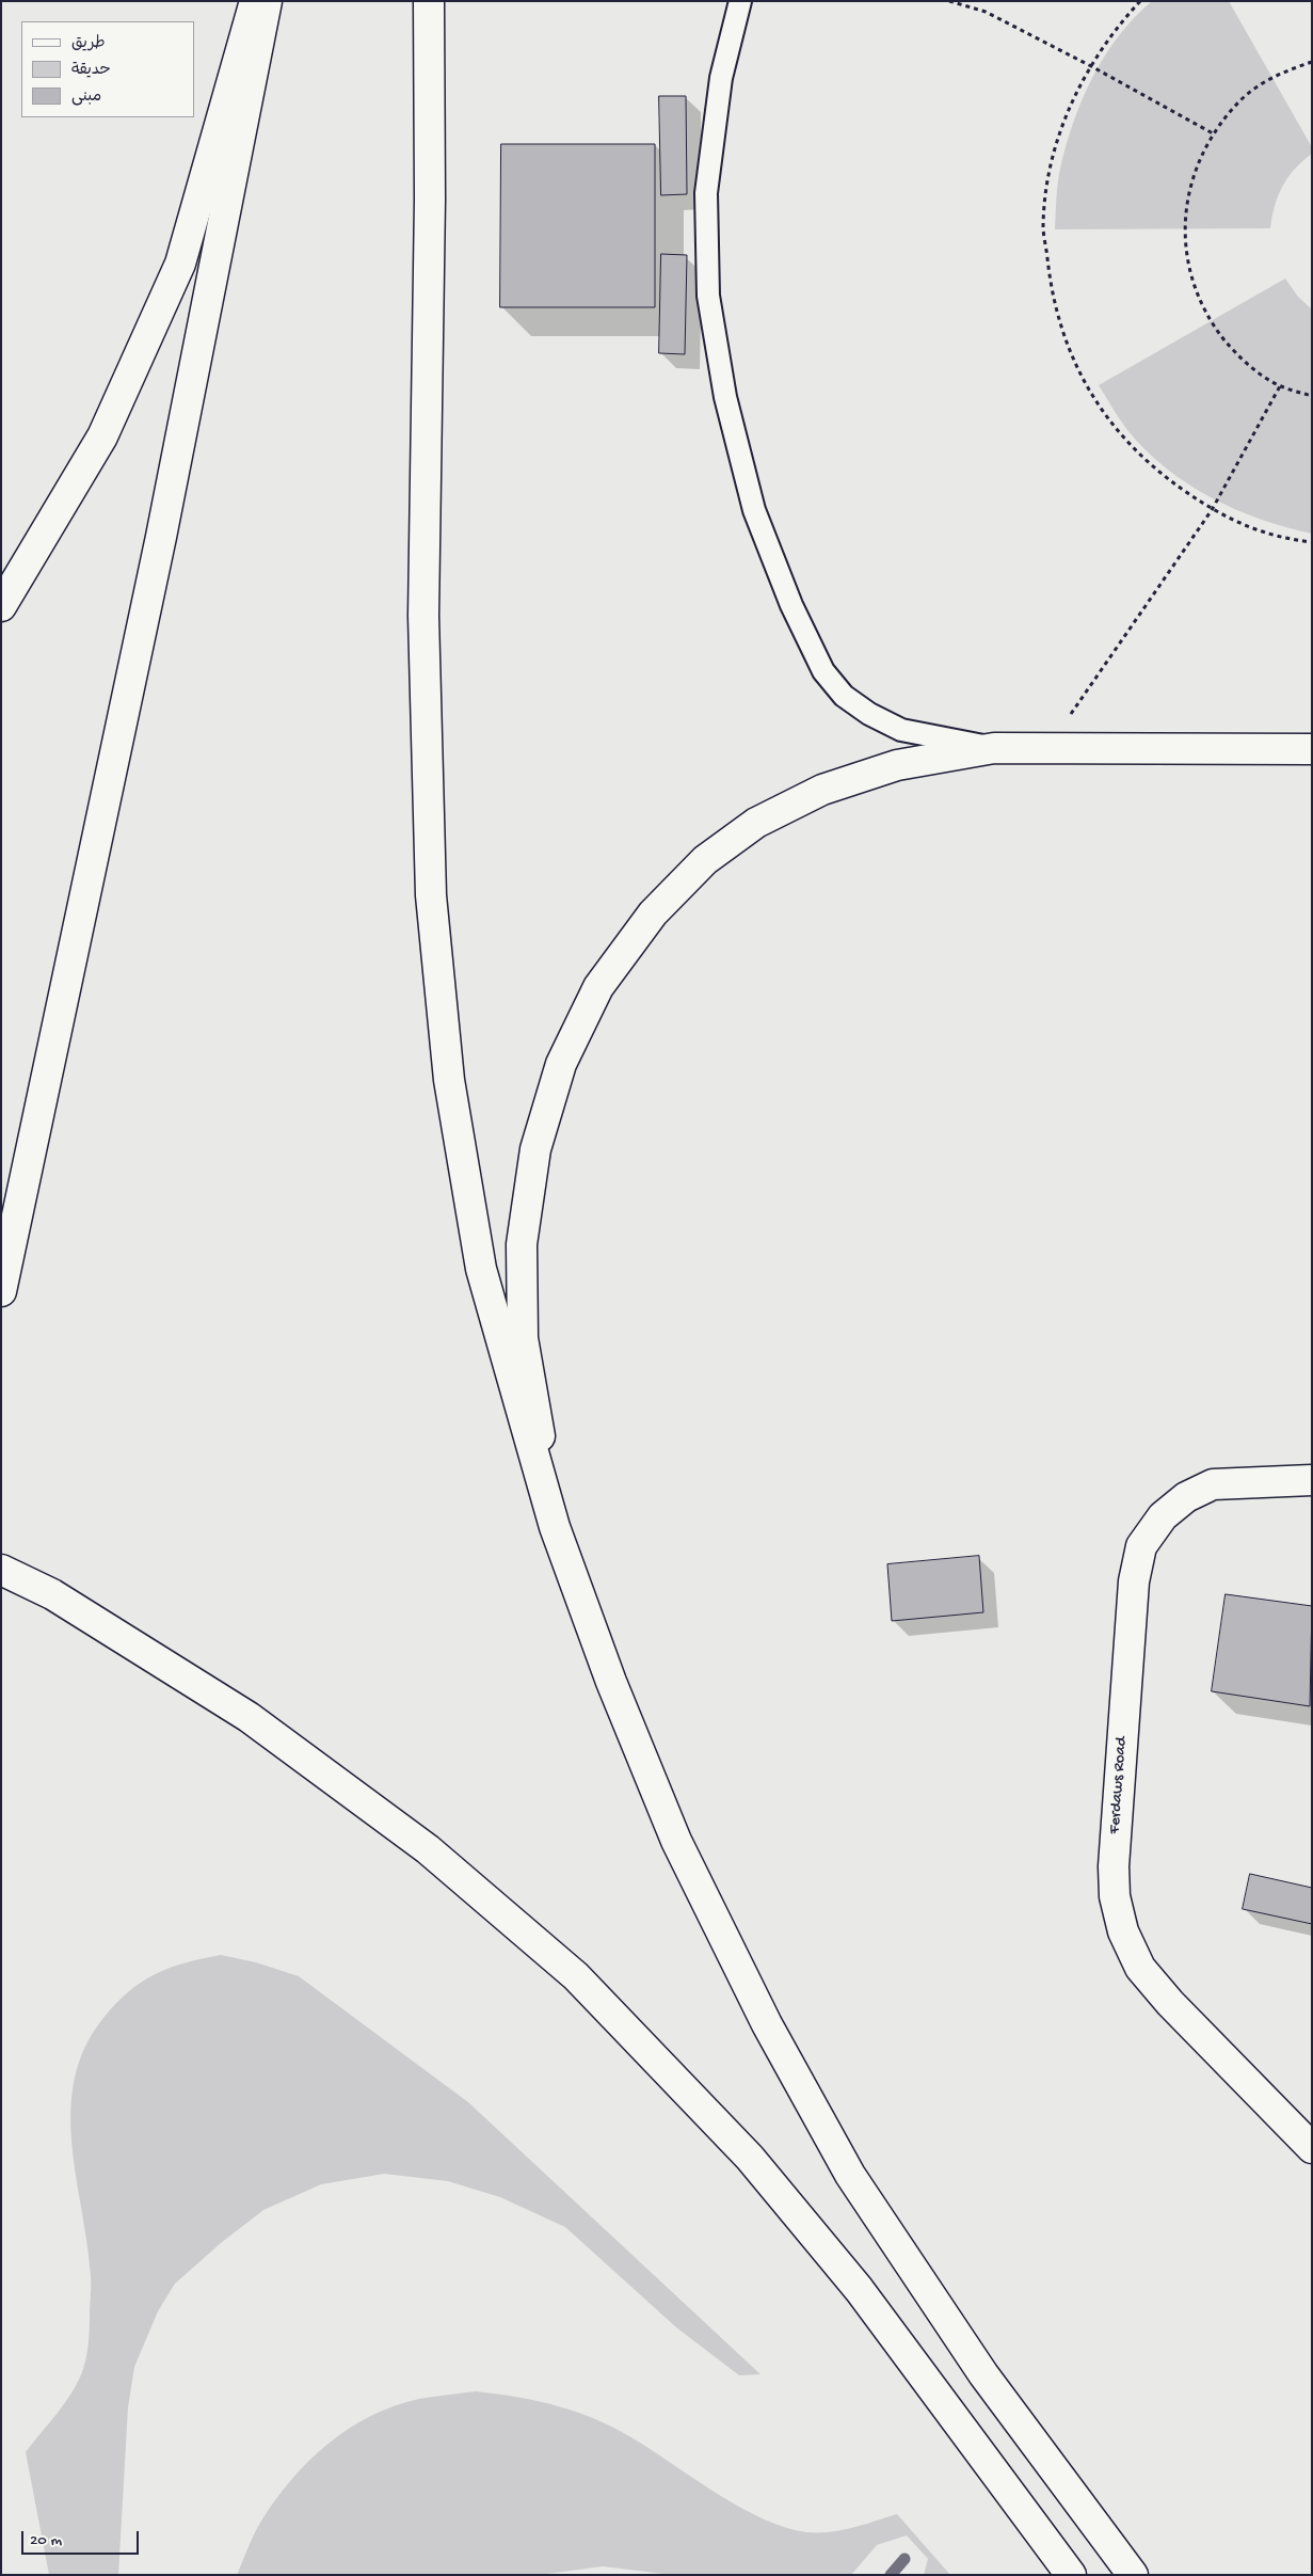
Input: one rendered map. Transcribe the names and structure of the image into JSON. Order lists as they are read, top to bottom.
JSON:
{
  "streets": {
    "main road": ["Ferdaws Road"]
  },
  "legend": ["طريق", "حديقة", "مبنى"],
  "scale_bar": "20 m"
}
